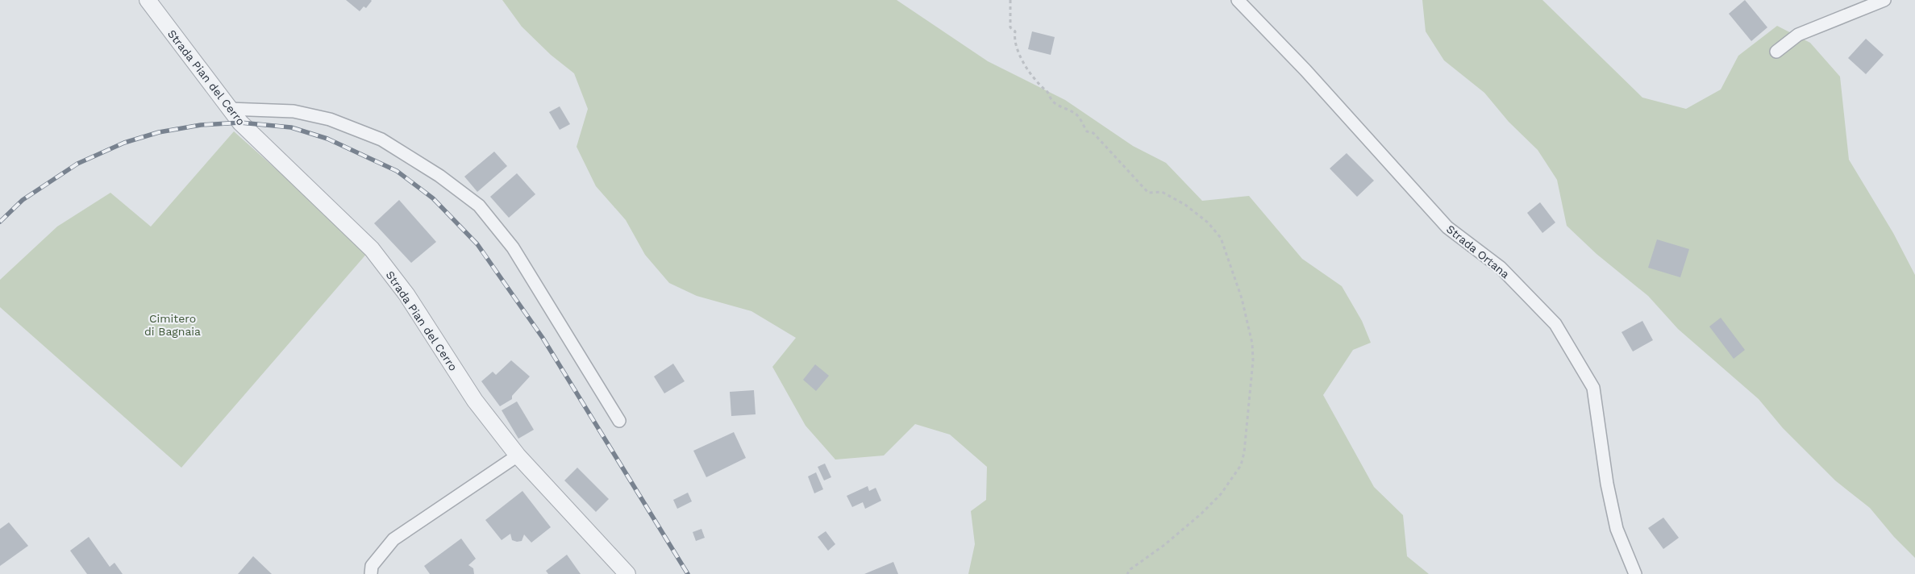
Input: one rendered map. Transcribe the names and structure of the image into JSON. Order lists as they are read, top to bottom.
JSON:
{
  "streets": {
    "street": ["Strada Pian del Cerro", "Strada Ortana"]
  },
  "parks": ["Cimitero di Bagnaia"]
}
